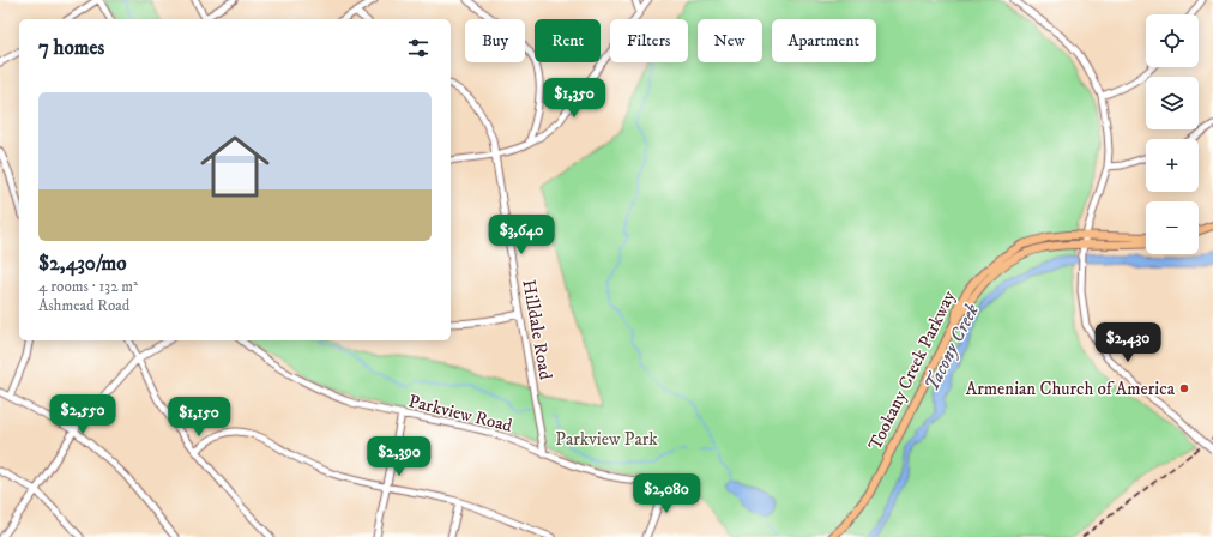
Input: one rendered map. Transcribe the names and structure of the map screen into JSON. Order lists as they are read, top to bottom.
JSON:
{
  "streets": {
    "main road": ["Tookany Creek Parkway"],
    "street": ["Hilldale Road", "Parkview Road"]
  },
  "crossings": [
    ["Hilldale Road", "Parkview Road"]
  ],
  "water": ["Tacony Creek"],
  "parks": ["Parkview Park"],
  "places": ["Armenian Church of America"],
  "page": {
    "map_buttons": ["+", "−"],
    "chip": [
      "Buy",
      "Rent",
      "Filters",
      "New",
      "Apartment"
    ],
    "heading": "7 homes",
    "list": [
      {
        "name": "$2,430/mo",
        "note": "4 rooms · 132 m² · Ashmead Road"
      }
    ],
    "price": [
      "$1,350",
      "$3,640",
      "$2,430",
      "$2,550",
      "$1,150",
      "$2,390",
      "$2,080"
    ]
  }
}
